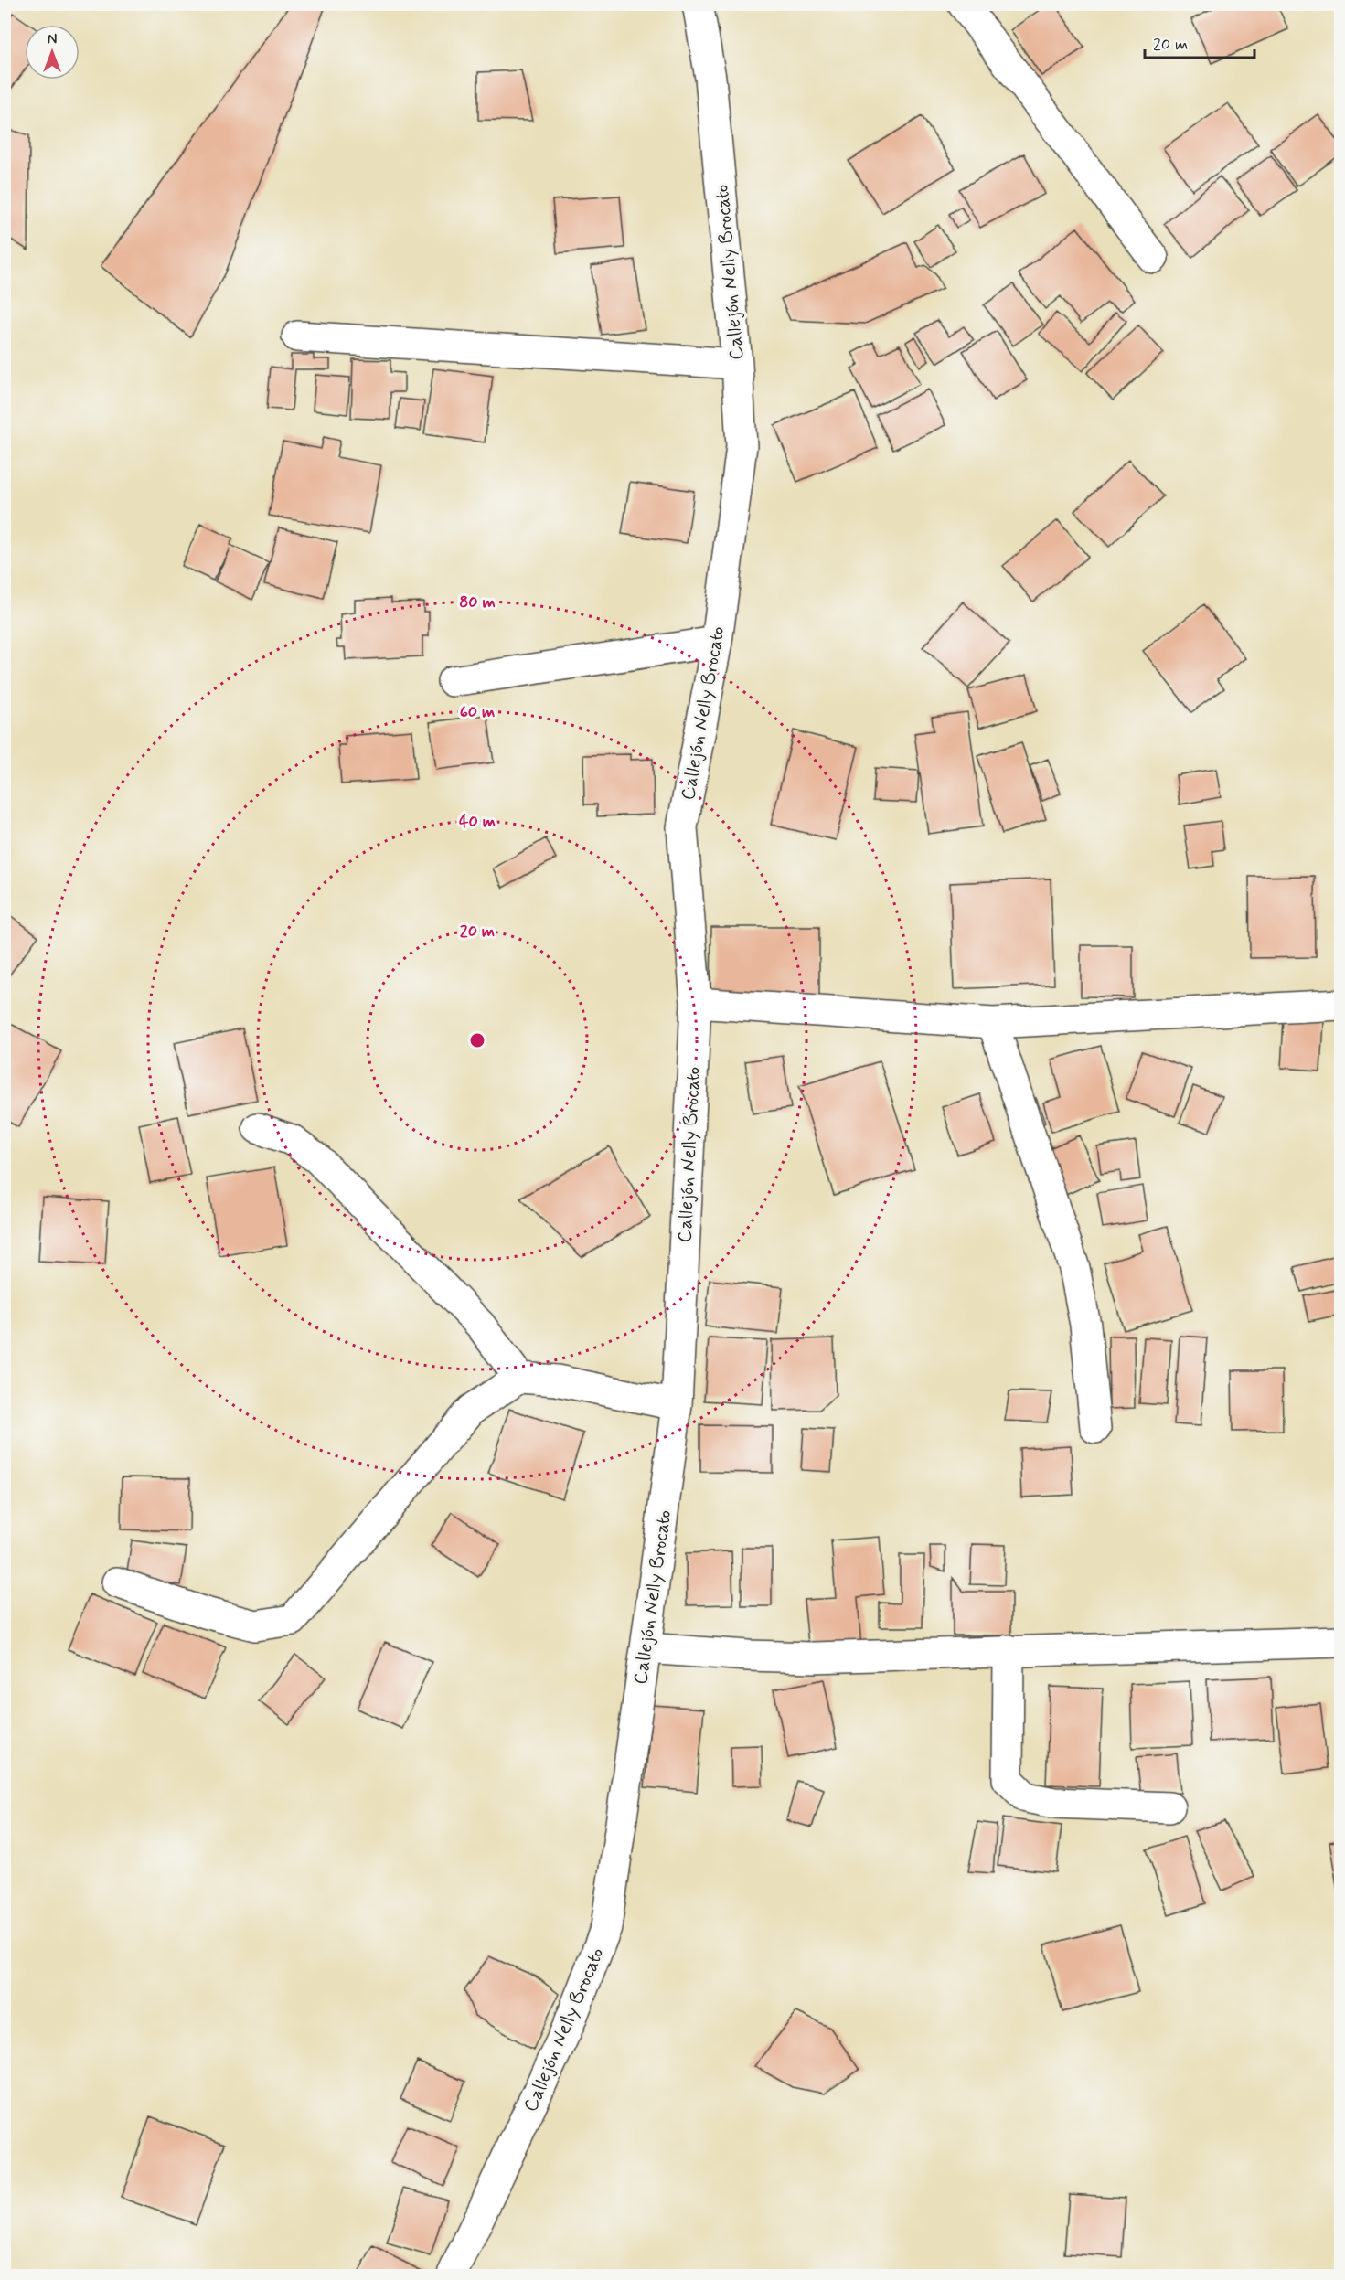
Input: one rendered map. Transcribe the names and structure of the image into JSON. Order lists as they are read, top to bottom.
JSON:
{
  "streets": {
    "street": ["Callejón Nelly Brocato"]
  },
  "scale_bar": "20 m",
  "north": "top",
  "rings": [
    "80 m",
    "60 m",
    "40 m",
    "20 m"
  ]
}
